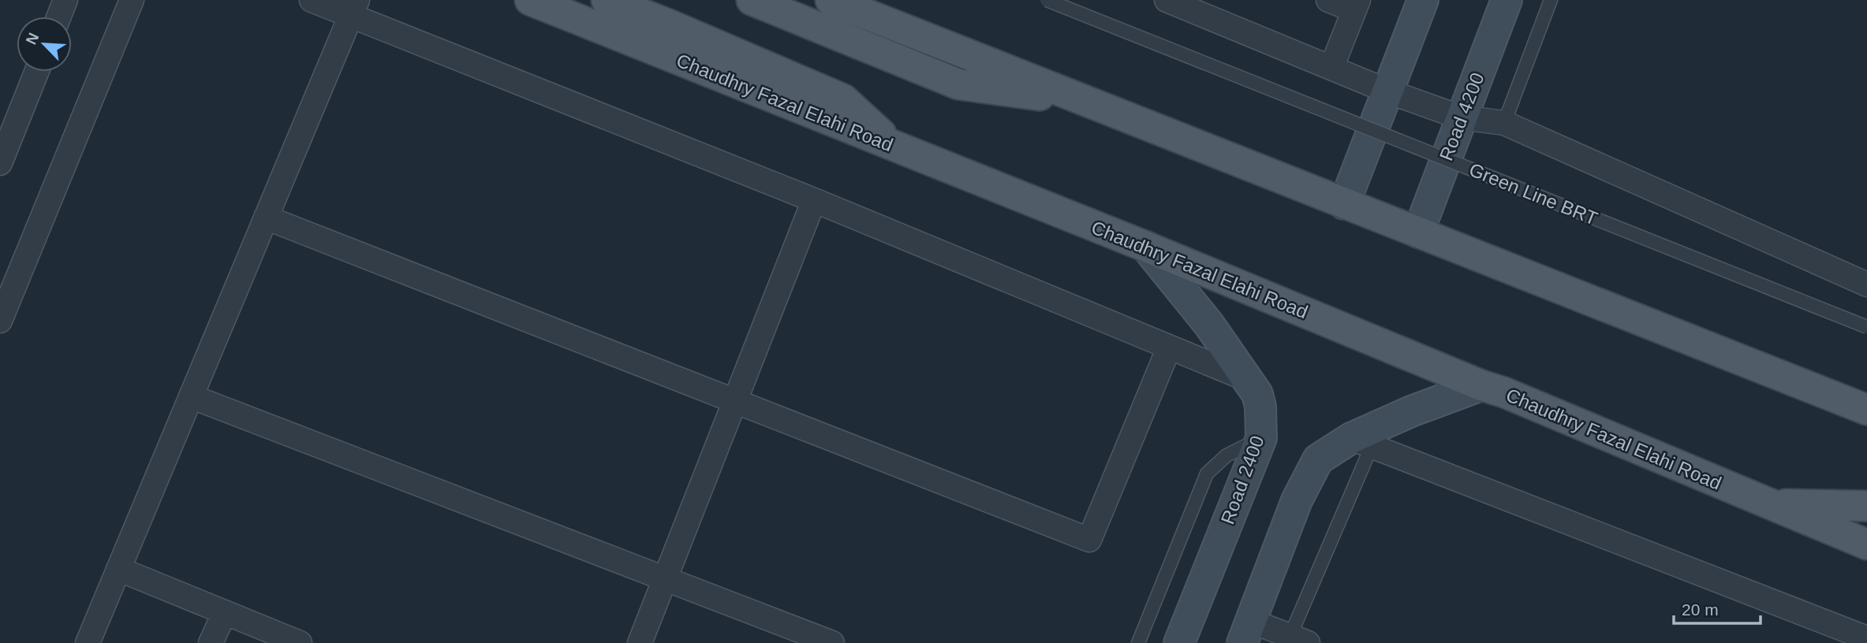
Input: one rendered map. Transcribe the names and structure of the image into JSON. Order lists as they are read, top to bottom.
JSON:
{
  "streets": {
    "main road": ["Chaudhry Fazal Elahi Road", "Road 4200", "Road 2400"],
    "lane": ["Green Line BRT"]
  },
  "crossings": [
    ["Chaudhry Fazal Elahi Road", "Road 2400"]
  ],
  "scale_bar": "20 m",
  "north": "top left"
}
